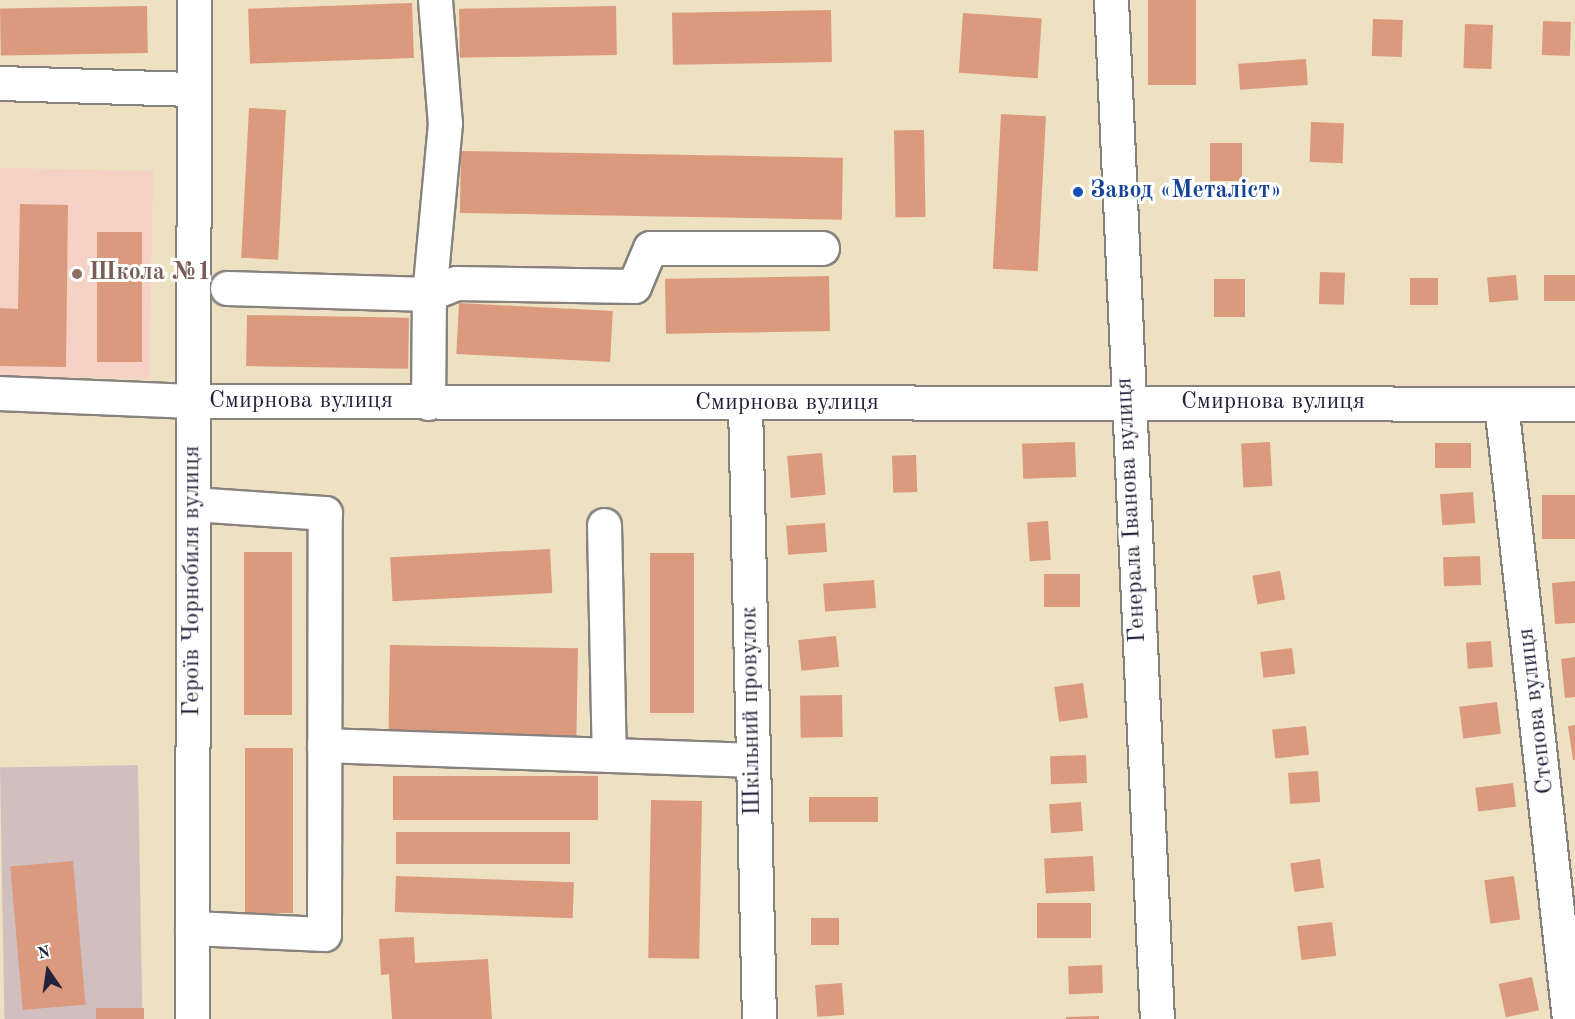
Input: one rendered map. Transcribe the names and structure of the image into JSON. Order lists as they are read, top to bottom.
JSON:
{
  "streets": {
    "street": [
      "Смирнова вулиця",
      "Генерала Іванова вулиця",
      "Героїв Чорнобиля вулиця",
      "Шкільний провулок",
      "Степова вулиця"
    ]
  },
  "crossings": [
    ["Смирнова вулиця", "Генерала Іванова вулиця"],
    ["Смирнова вулиця", "Героїв Чорнобиля вулиця"],
    ["Смирнова вулиця", "Шкільний провулок"],
    ["Смирнова вулиця", "Степова вулиця"]
  ],
  "places": ["Завод «Металіст»", "Школа №1"],
  "north": "top"
}
